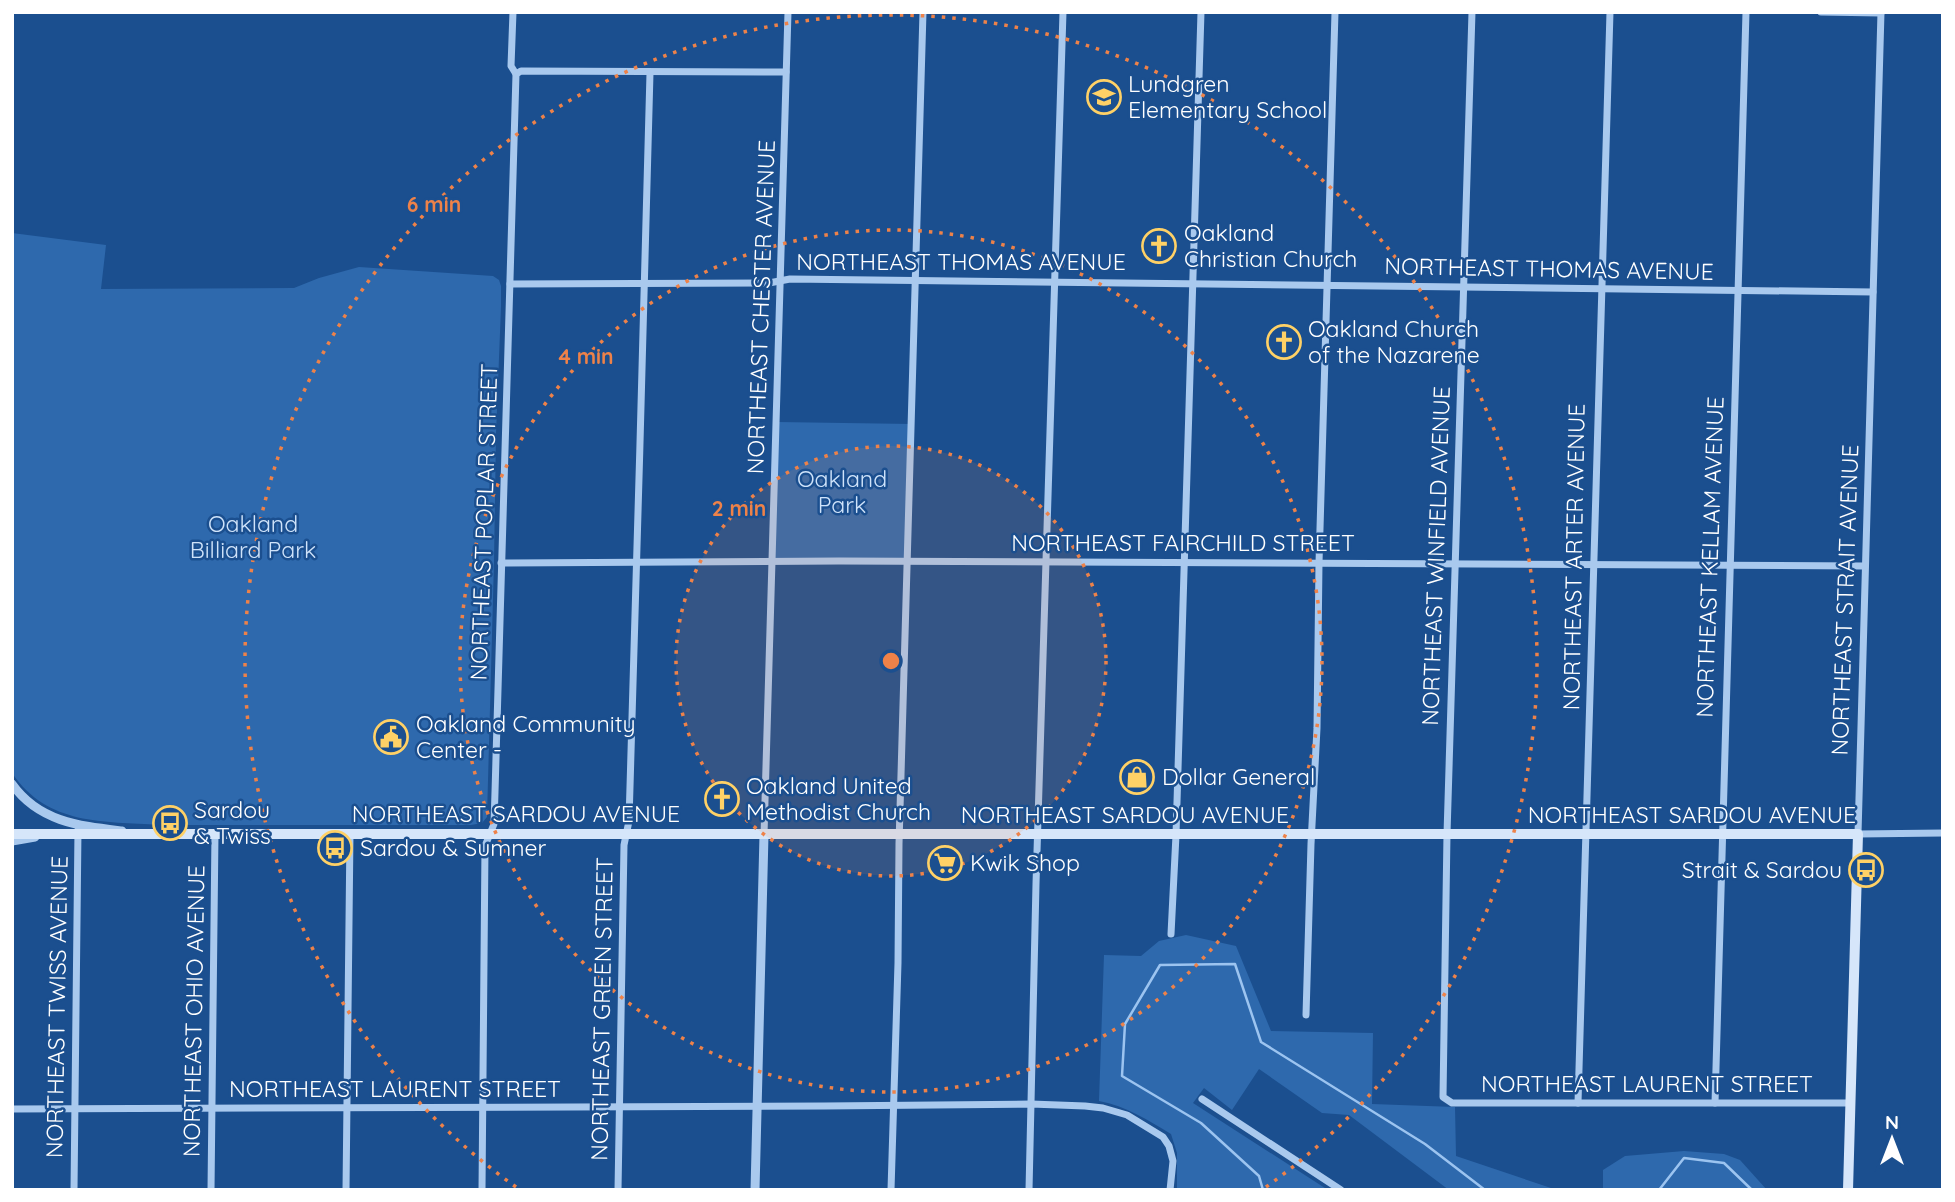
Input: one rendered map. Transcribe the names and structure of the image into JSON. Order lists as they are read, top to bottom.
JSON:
{
  "streets": {
    "main road": ["NORTHEAST STRAIT AVENUE", "NORTHEAST SARDOU AVENUE"],
    "street": [
      "NORTHEAST THOMAS AVENUE",
      "NORTHEAST CHESTER AVENUE",
      "NORTHEAST POPLAR STREET",
      "NORTHEAST FAIRCHILD STREET",
      "NORTHEAST WINFIELD AVENUE",
      "NORTHEAST ARTER AVENUE",
      "NORTHEAST KELLAM AVENUE",
      "NORTHEAST TWISS AVENUE",
      "NORTHEAST GREEN STREET",
      "NORTHEAST OHIO AVENUE",
      "NORTHEAST LAURENT STREET"
    ]
  },
  "crossings": [
    ["NORTHEAST THOMAS AVENUE", "NORTHEAST CHESTER AVENUE"],
    ["NORTHEAST THOMAS AVENUE", "NORTHEAST POPLAR STREET"],
    ["NORTHEAST THOMAS AVENUE", "NORTHEAST WINFIELD AVENUE"],
    ["NORTHEAST THOMAS AVENUE", "NORTHEAST ARTER AVENUE"],
    ["NORTHEAST THOMAS AVENUE", "NORTHEAST KELLAM AVENUE"],
    ["NORTHEAST THOMAS AVENUE", "NORTHEAST STRAIT AVENUE"],
    ["NORTHEAST THOMAS AVENUE", "NORTHEAST GREEN STREET"],
    ["NORTHEAST CHESTER AVENUE", "NORTHEAST FAIRCHILD STREET"],
    ["NORTHEAST CHESTER AVENUE", "NORTHEAST SARDOU AVENUE"],
    ["NORTHEAST CHESTER AVENUE", "NORTHEAST LAURENT STREET"],
    ["NORTHEAST POPLAR STREET", "NORTHEAST FAIRCHILD STREET"],
    ["NORTHEAST POPLAR STREET", "NORTHEAST SARDOU AVENUE"],
    ["NORTHEAST POPLAR STREET", "NORTHEAST LAURENT STREET"],
    ["NORTHEAST FAIRCHILD STREET", "NORTHEAST WINFIELD AVENUE"],
    ["NORTHEAST FAIRCHILD STREET", "NORTHEAST ARTER AVENUE"],
    ["NORTHEAST FAIRCHILD STREET", "NORTHEAST KELLAM AVENUE"],
    ["NORTHEAST FAIRCHILD STREET", "NORTHEAST STRAIT AVENUE"],
    ["NORTHEAST FAIRCHILD STREET", "NORTHEAST GREEN STREET"],
    ["NORTHEAST WINFIELD AVENUE", "NORTHEAST SARDOU AVENUE"],
    ["NORTHEAST WINFIELD AVENUE", "NORTHEAST LAURENT STREET"],
    ["NORTHEAST ARTER AVENUE", "NORTHEAST SARDOU AVENUE"],
    ["NORTHEAST ARTER AVENUE", "NORTHEAST LAURENT STREET"],
    ["NORTHEAST KELLAM AVENUE", "NORTHEAST SARDOU AVENUE"],
    ["NORTHEAST KELLAM AVENUE", "NORTHEAST LAURENT STREET"],
    ["NORTHEAST STRAIT AVENUE", "NORTHEAST SARDOU AVENUE"],
    ["NORTHEAST STRAIT AVENUE", "NORTHEAST LAURENT STREET"],
    ["NORTHEAST SARDOU AVENUE", "NORTHEAST TWISS AVENUE"],
    ["NORTHEAST SARDOU AVENUE", "NORTHEAST GREEN STREET"],
    ["NORTHEAST SARDOU AVENUE", "NORTHEAST OHIO AVENUE"],
    ["NORTHEAST TWISS AVENUE", "NORTHEAST LAURENT STREET"],
    ["NORTHEAST GREEN STREET", "NORTHEAST LAURENT STREET"],
    ["NORTHEAST OHIO AVENUE", "NORTHEAST LAURENT STREET"]
  ],
  "parks": ["Oakland Park", "Oakland Billiard Park"],
  "places": {
    "school or university": ["Lundgren Elementary School"],
    "church": ["Oakland Christian Church", "Oakland Church of the Nazarene", "Oakland United Methodist Church"],
    "public building": ["Oakland Community Center -"],
    "shop": ["Dollar General"],
    "bus stop": ["Sardou & Twiss", "Sardou & Sumner", "Strait & Sardou"],
    "supermarket": ["Kwik Shop"]
  },
  "north": "top",
  "rings": ["6 min", "4 min", "2 min"]
}
